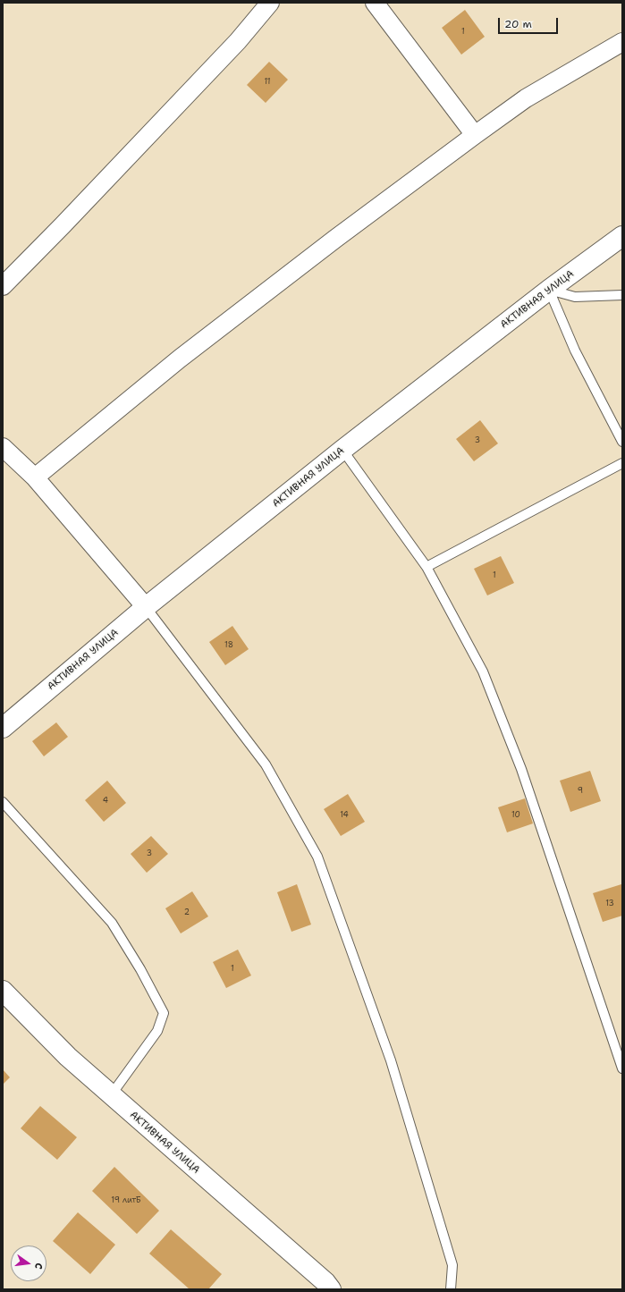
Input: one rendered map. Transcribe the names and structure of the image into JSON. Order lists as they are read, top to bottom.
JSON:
{
  "streets": {
    "main road": ["АКТИВНАЯ УЛИЦА"]
  },
  "house_numbers": [
    "1",
    "11",
    "3",
    "1",
    "18",
    "9",
    "4",
    "14",
    "10",
    "3",
    "13",
    "2",
    "1",
    "19 литБ"
  ],
  "scale_bar": "20 m",
  "north": "right"
}
